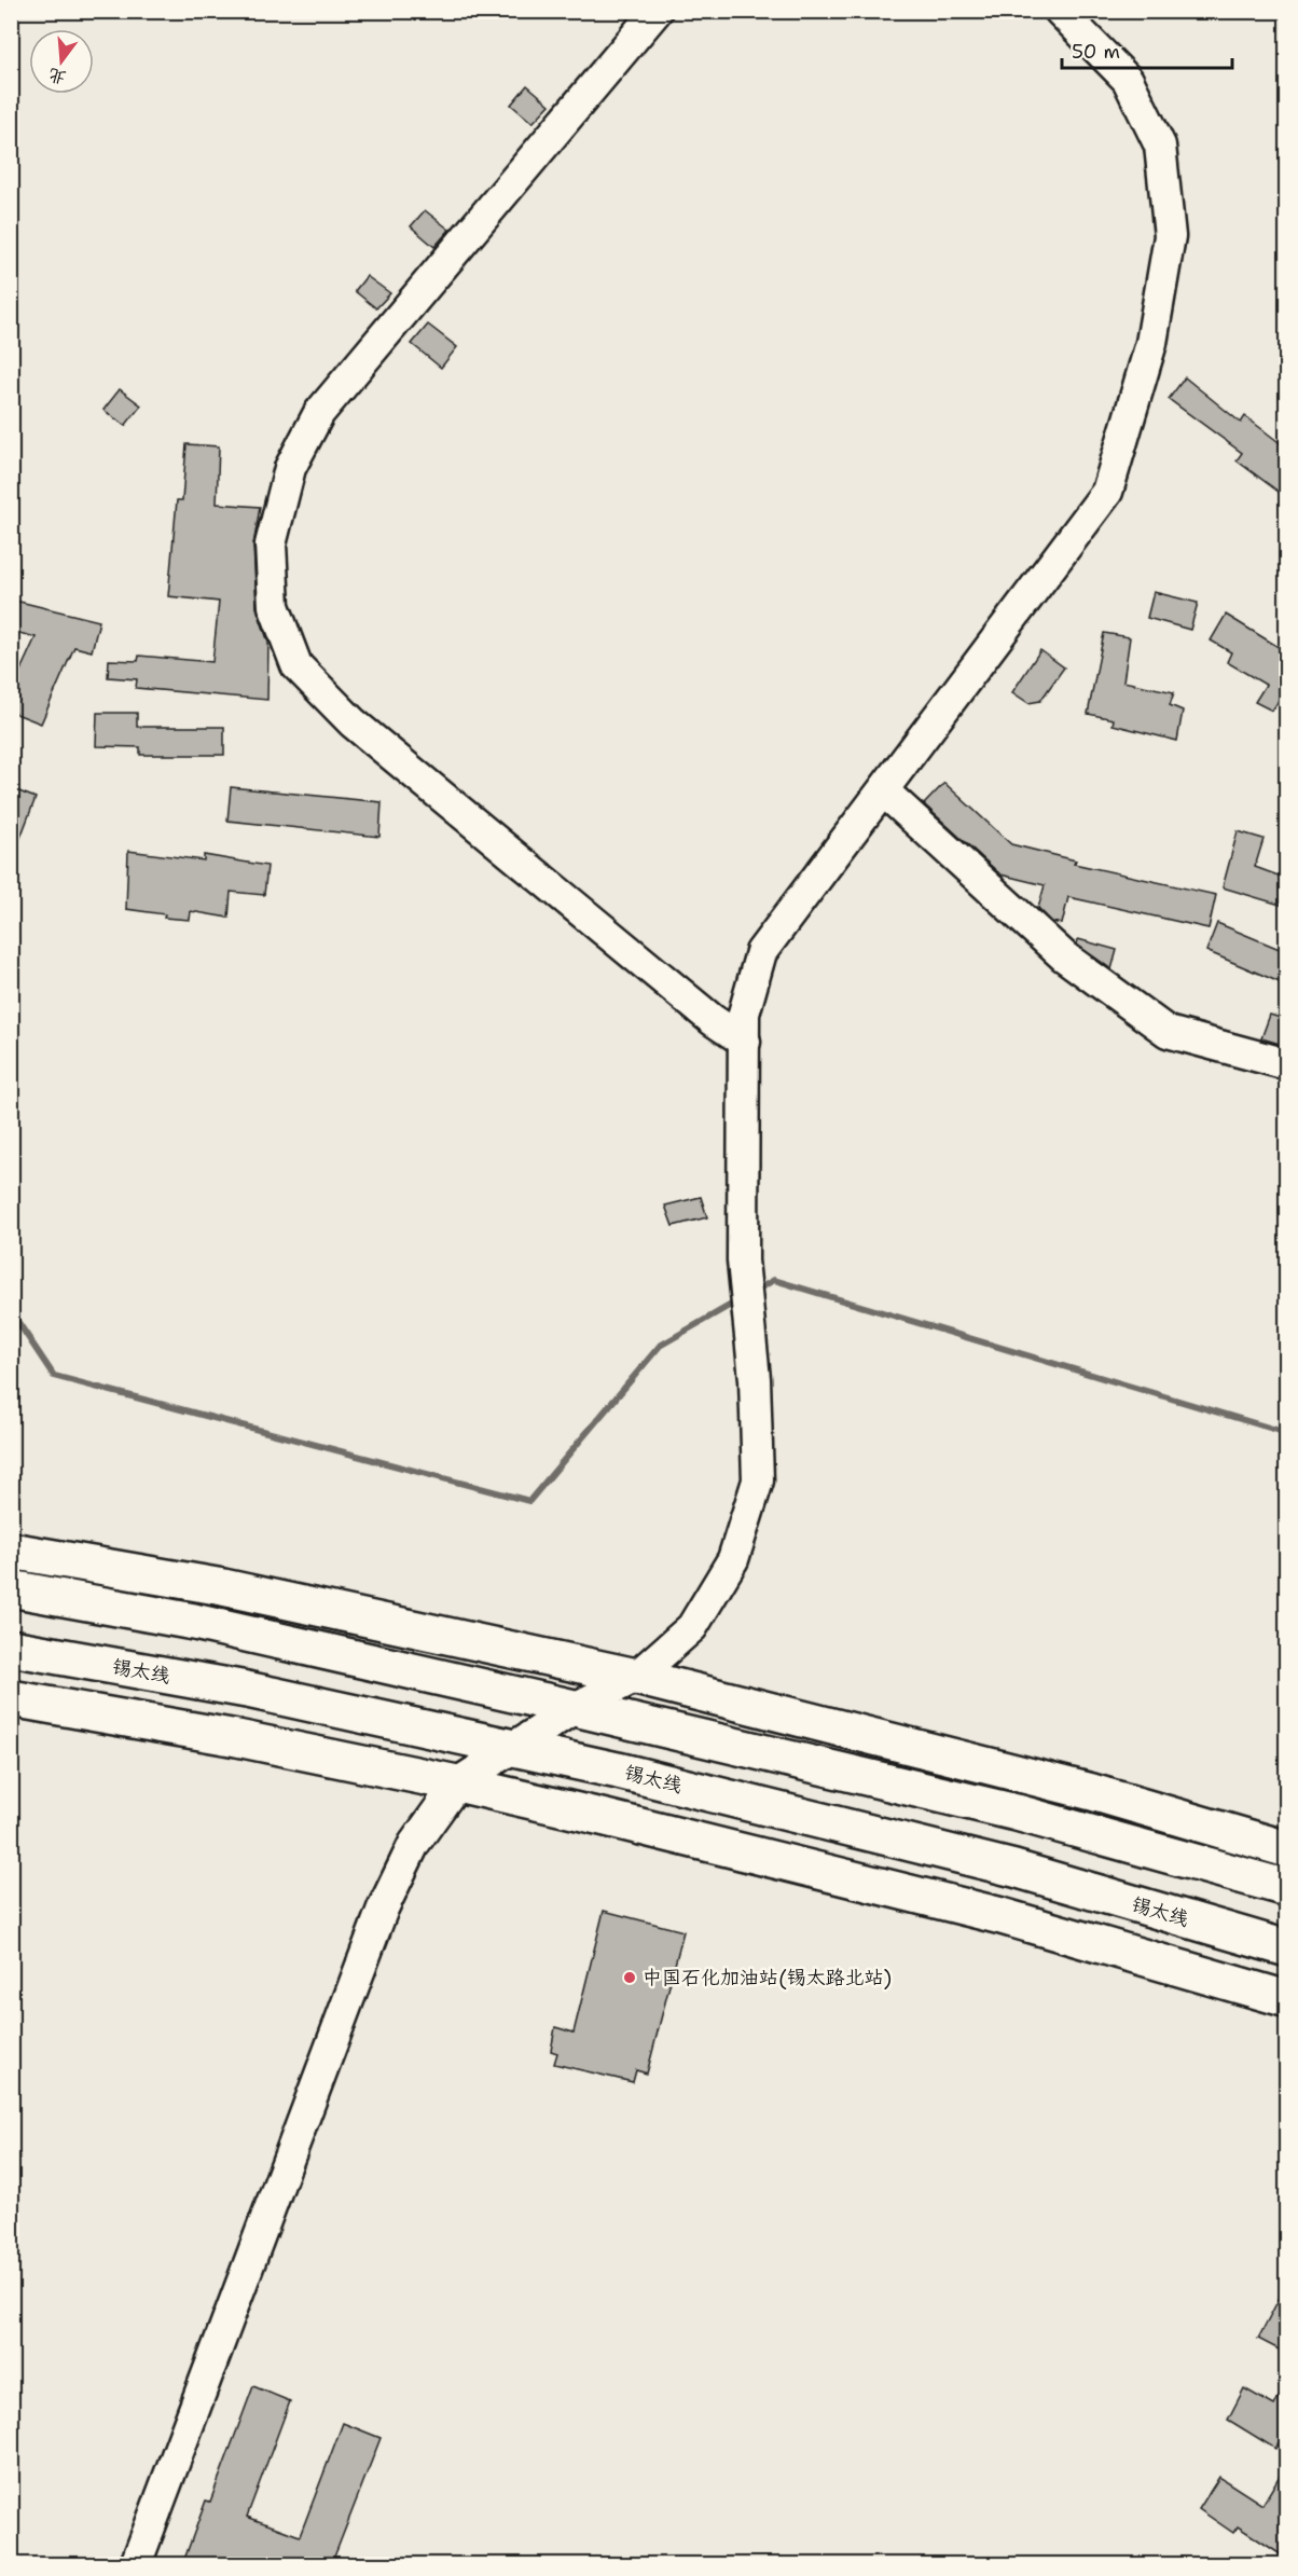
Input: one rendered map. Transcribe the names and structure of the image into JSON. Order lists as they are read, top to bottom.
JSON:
{
  "streets": {
    "main road": ["锡太线"]
  },
  "places": ["中国石化加油站(锡太路北站)"],
  "scale_bar": "50 m",
  "north": "bottom"
}
